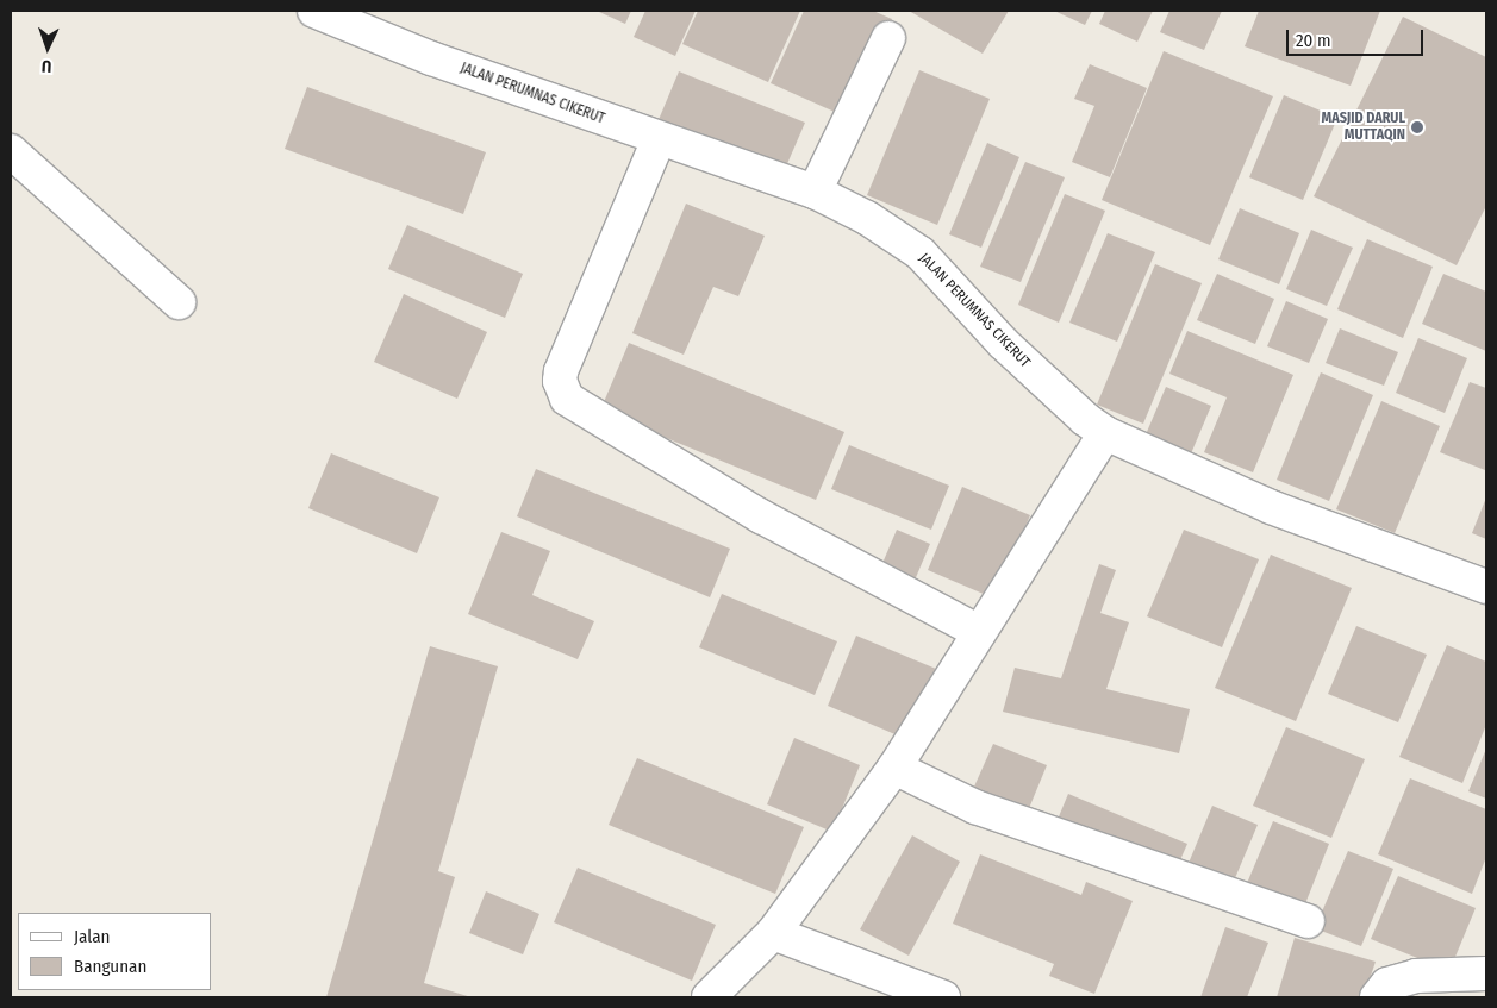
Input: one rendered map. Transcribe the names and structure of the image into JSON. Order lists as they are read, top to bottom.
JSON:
{
  "streets": {
    "street": ["JALAN PERUMNAS CIKERUT"]
  },
  "places": ["MASJID DARUL MUTTAQIN"],
  "legend": ["Jalan", "Bangunan"],
  "scale_bar": "20 m",
  "north": "bottom"
}
